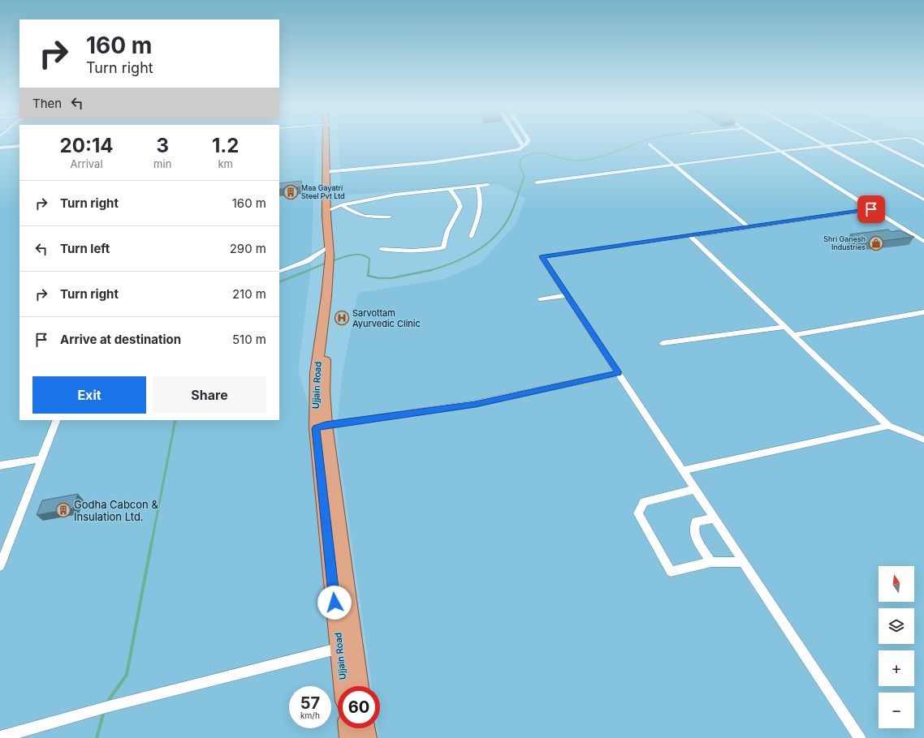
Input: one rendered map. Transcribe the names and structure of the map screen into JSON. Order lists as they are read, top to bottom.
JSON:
{
  "streets": {
    "main road": ["Ujjain Road"]
  },
  "places": {
    "building": ["Maa Gayatri Steel Pvt Ltd", "Godha Cabcon & Insulation Ltd."],
    "shop": ["Shri Ganesh Industries"],
    "hospital": ["Sarvottam Ayurvedic Clinic"]
  },
  "north": "top",
  "page": {
    "turn": ["160 m", "Turn right"],
    "then": "Then",
    "eta": [
      "20:14",
      "Arrival",
      "3",
      "min",
      "1.2",
      "km"
    ],
    "list": [
      {
        "name": "Turn right",
        "value": "160 m"
      },
      {
        "name": "Turn left",
        "value": "290 m"
      },
      {
        "name": "Turn right",
        "value": "210 m"
      },
      {
        "name": "Arrive at destination",
        "value": "510 m"
      }
    ],
    "buttons": ["Exit", "Share"],
    "map_buttons": ["+", "−"],
    "speed": "57 km/h",
    "limit": "60"
  }
}
